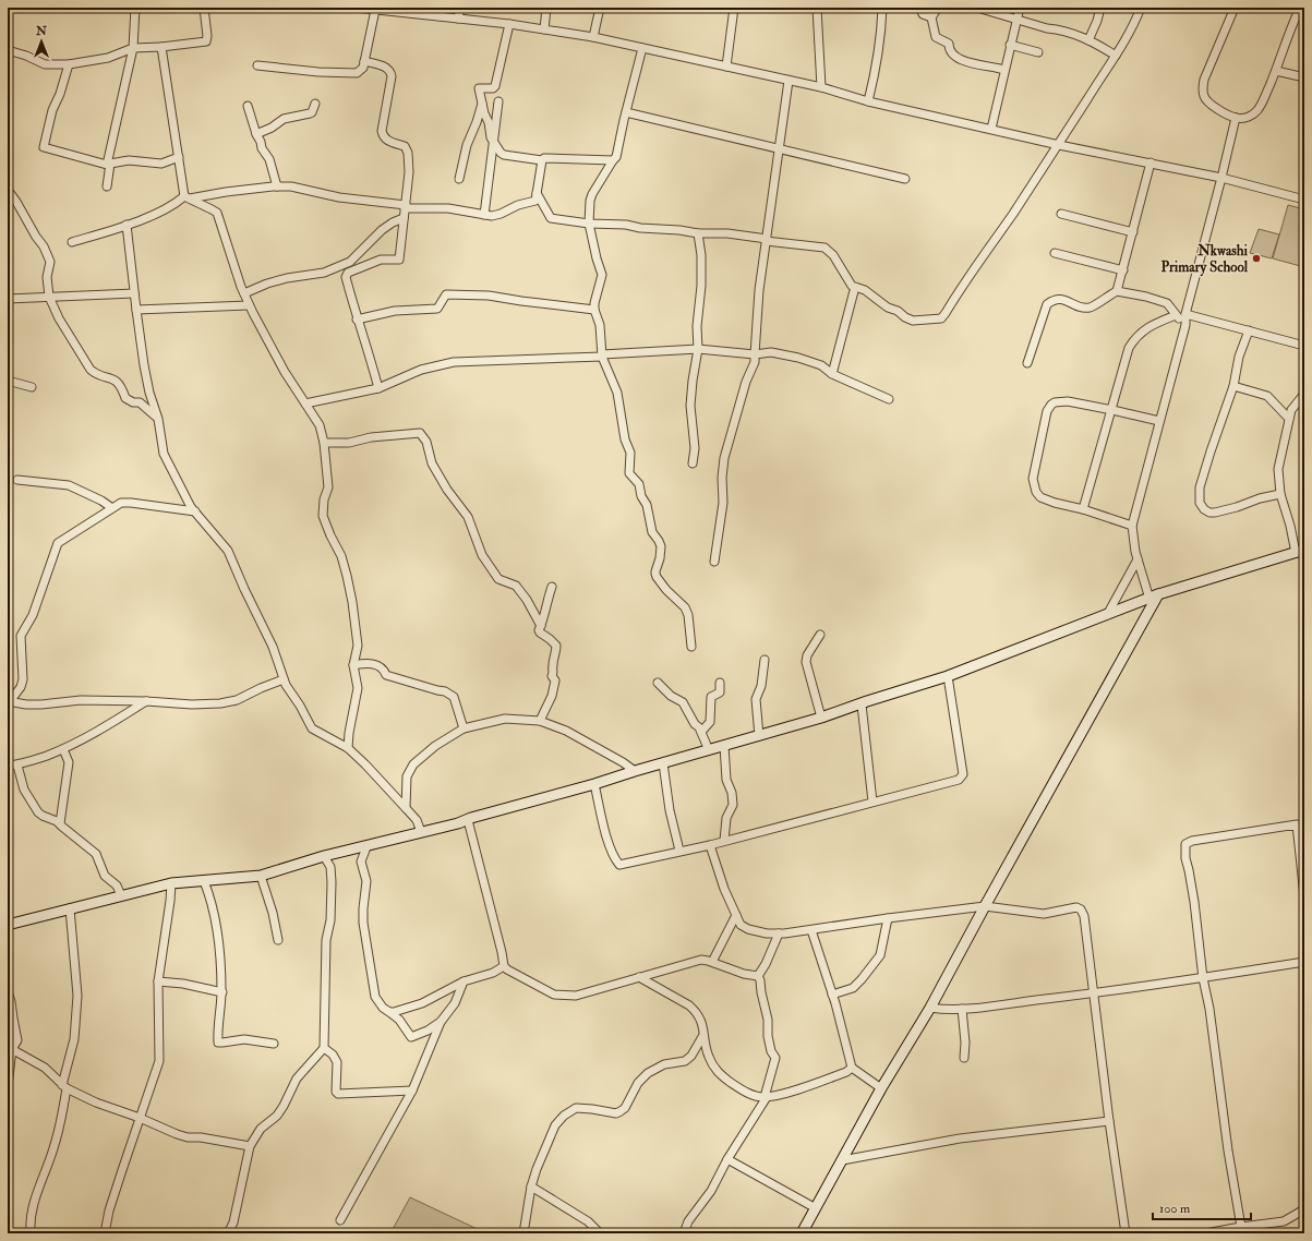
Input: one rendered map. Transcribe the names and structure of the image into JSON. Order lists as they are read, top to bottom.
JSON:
{
  "places": ["Nkwashi Primary School"],
  "scale_bar": "100 m",
  "north": "top"
}
